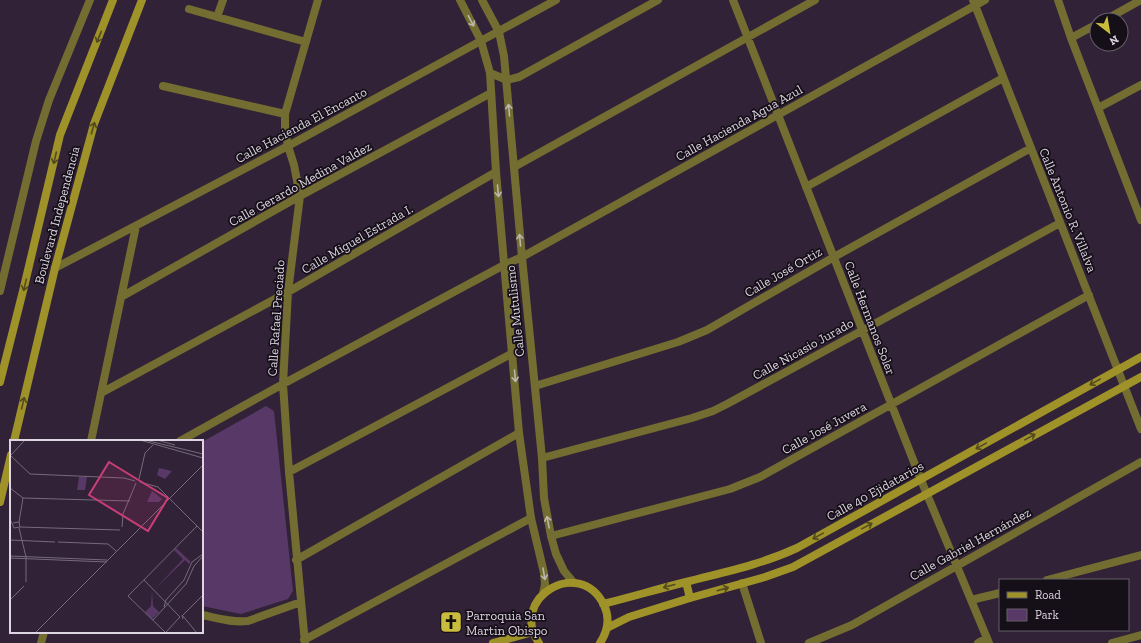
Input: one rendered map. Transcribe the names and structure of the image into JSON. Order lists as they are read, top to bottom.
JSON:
{
  "streets": {
    "main road": ["Boulevard Independencia", "Calle 40 Ejidatarios"],
    "street": [
      "Calle Hacienda Agua Azul",
      "Calle Hacienda El Encanto",
      "Calle Gerardo Medina Valdez",
      "Calle Antonio R. Villalva",
      "Calle Miguel Estrada I.",
      "Calle José Ortiz",
      "Calle Mutulismo",
      "Calle Rafael Preciado",
      "Calle Hermanos Soler",
      "Calle Nicasio Jurado",
      "Calle José Juvera",
      "Calle Gabriel Hernández"
    ]
  },
  "crossings": [
    ["Calle Hacienda Agua Azul", "Calle Antonio R. Villalva"],
    ["Calle Hacienda Agua Azul", "Calle Mutulismo"],
    ["Calle Hacienda Agua Azul", "Calle Rafael Preciado"],
    ["Calle Hacienda Agua Azul", "Calle Hermanos Soler"],
    ["Calle Hacienda El Encanto", "Boulevard Independencia"],
    ["Calle Hacienda El Encanto", "Calle Mutulismo"],
    ["Calle Hacienda El Encanto", "Calle Rafael Preciado"],
    ["Calle Gerardo Medina Valdez", "Calle Mutulismo"],
    ["Calle Gerardo Medina Valdez", "Calle Rafael Preciado"],
    ["Calle Antonio R. Villalva", "Calle José Ortiz"],
    ["Calle Antonio R. Villalva", "Calle Nicasio Jurado"],
    ["Calle Antonio R. Villalva", "Calle José Juvera"],
    ["Calle Antonio R. Villalva", "Calle 40 Ejidatarios"],
    ["Calle Miguel Estrada I.", "Calle Mutulismo"],
    ["Calle Miguel Estrada I.", "Calle Rafael Preciado"],
    ["Calle José Ortiz", "Calle Mutulismo"],
    ["Calle José Ortiz", "Calle Hermanos Soler"],
    ["Calle Mutulismo", "Calle Nicasio Jurado"],
    ["Calle Mutulismo", "Calle José Juvera"],
    ["Calle Hermanos Soler", "Calle Nicasio Jurado"],
    ["Calle Hermanos Soler", "Calle José Juvera"],
    ["Calle Hermanos Soler", "Calle 40 Ejidatarios"],
    ["Calle Hermanos Soler", "Calle Gabriel Hernández"]
  ],
  "places": {
    "church": ["Parroquia San Martin Obispo"]
  },
  "legend": ["Road", "Park"],
  "north": "bottom right"
}
